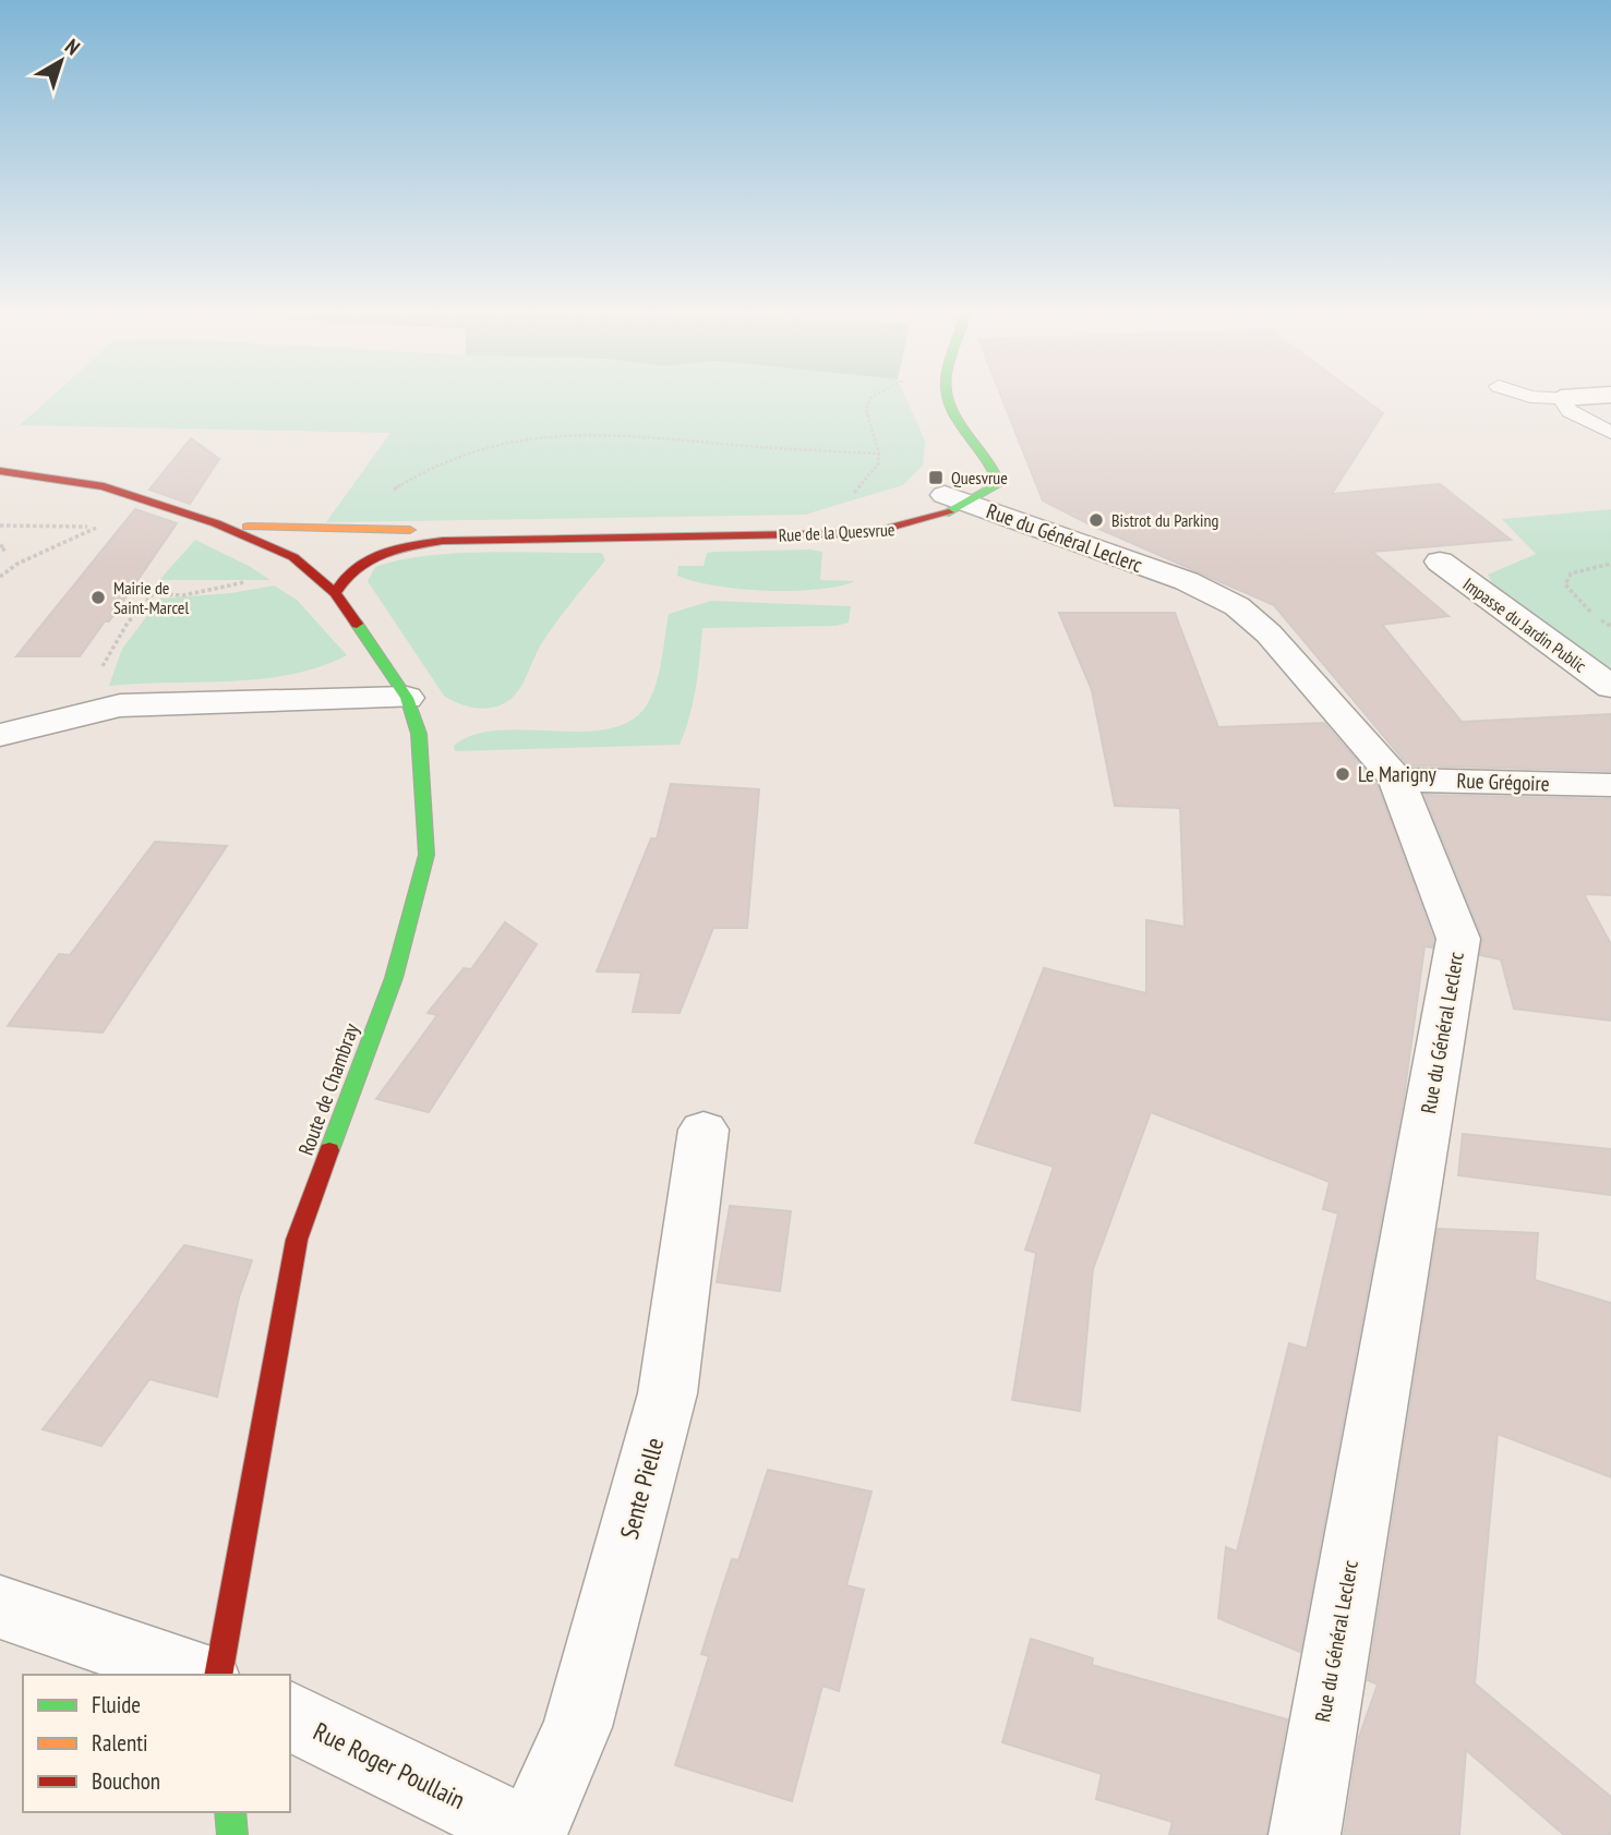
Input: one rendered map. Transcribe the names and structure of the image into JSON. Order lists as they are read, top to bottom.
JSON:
{
  "streets": {
    "street": [
      "Rue de la Quesvrue",
      "Rue du Général Leclerc",
      "Impasse du Jardin Public",
      "Rue Grégoire",
      "Route de Chambray",
      "Sente Pielle",
      "Rue Roger Poullain"
    ]
  },
  "crossings": [
    ["Rue de la Quesvrue", "Rue du Général Leclerc"],
    ["Rue de la Quesvrue", "Route de Chambray"],
    ["Rue du Général Leclerc", "Rue Grégoire"],
    ["Sente Pielle", "Rue Roger Poullain"]
  ],
  "places": {
    "transit": ["Quesvrue"],
    "other": ["Bistrot du Parking", "Mairie de Saint-Marcel", "Le Marigny"]
  },
  "legend": ["Fluide", "Ralenti", "Bouchon"],
  "north": "top right"
}
